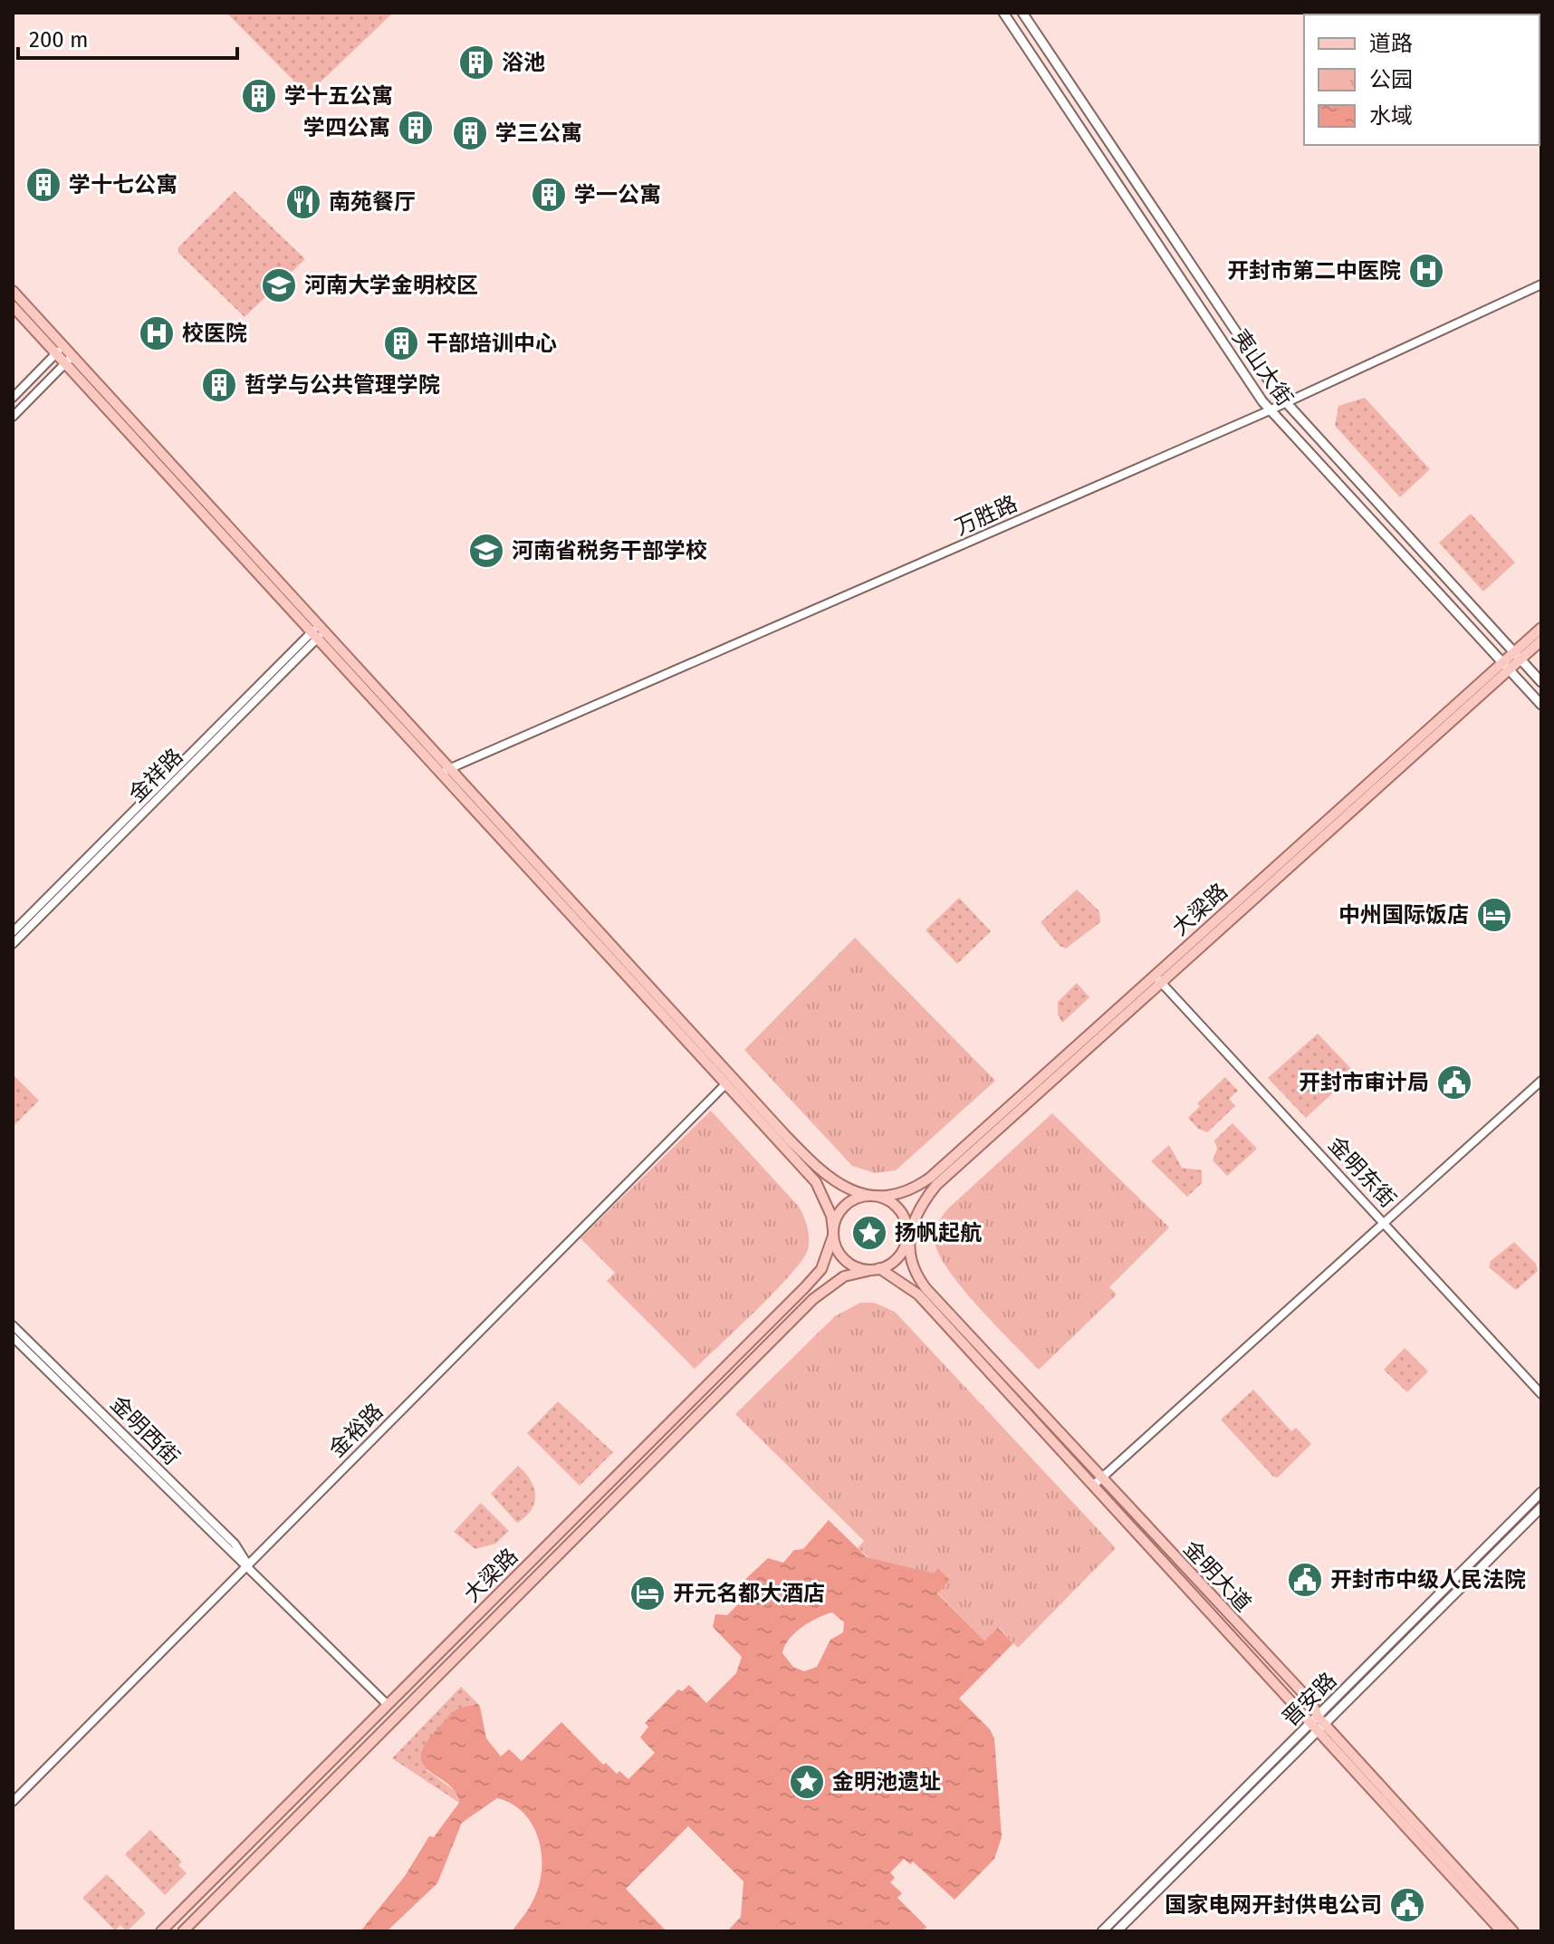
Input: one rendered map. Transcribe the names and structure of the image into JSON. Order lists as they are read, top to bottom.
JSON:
{
  "streets": {
    "main road": [
      "夷山大街",
      "大梁路",
      "金明大道",
      "晋安路"
    ],
    "street": [
      "万胜路",
      "金祥路",
      "金明东街",
      "金明西街",
      "金裕路"
    ]
  },
  "crossings": [
    ["夷山大街", "万胜路"],
    ["夷山大街", "大梁路"],
    ["大梁路", "金明东街"],
    ["大梁路", "金明西街"],
    ["大梁路", "金明大道"],
    ["金明西街", "金裕路"],
    ["金明大道", "晋安路"]
  ],
  "places": {
    "building": [
      "浴池",
      "学十五公寓",
      "学四公寓",
      "学三公寓",
      "学十七公寓",
      "学一公寓",
      "干部培训中心",
      "哲学与公共管理学院"
    ],
    "restaurant": ["南苑餐厅"],
    "hospital": ["开封市第二中医院", "校医院"],
    "school or university": ["河南大学金明校区", "河南省税务干部学校"],
    "hotel": ["中州国际饭店", "开元名都大酒店"],
    "public building": ["开封市审计局", "开封市中级人民法院", "国家电网开封供电公司"],
    "place": ["扬帆起航", "金明池遗址"]
  },
  "legend": ["道路", "公园", "水域"],
  "scale_bar": "200 m"
}
